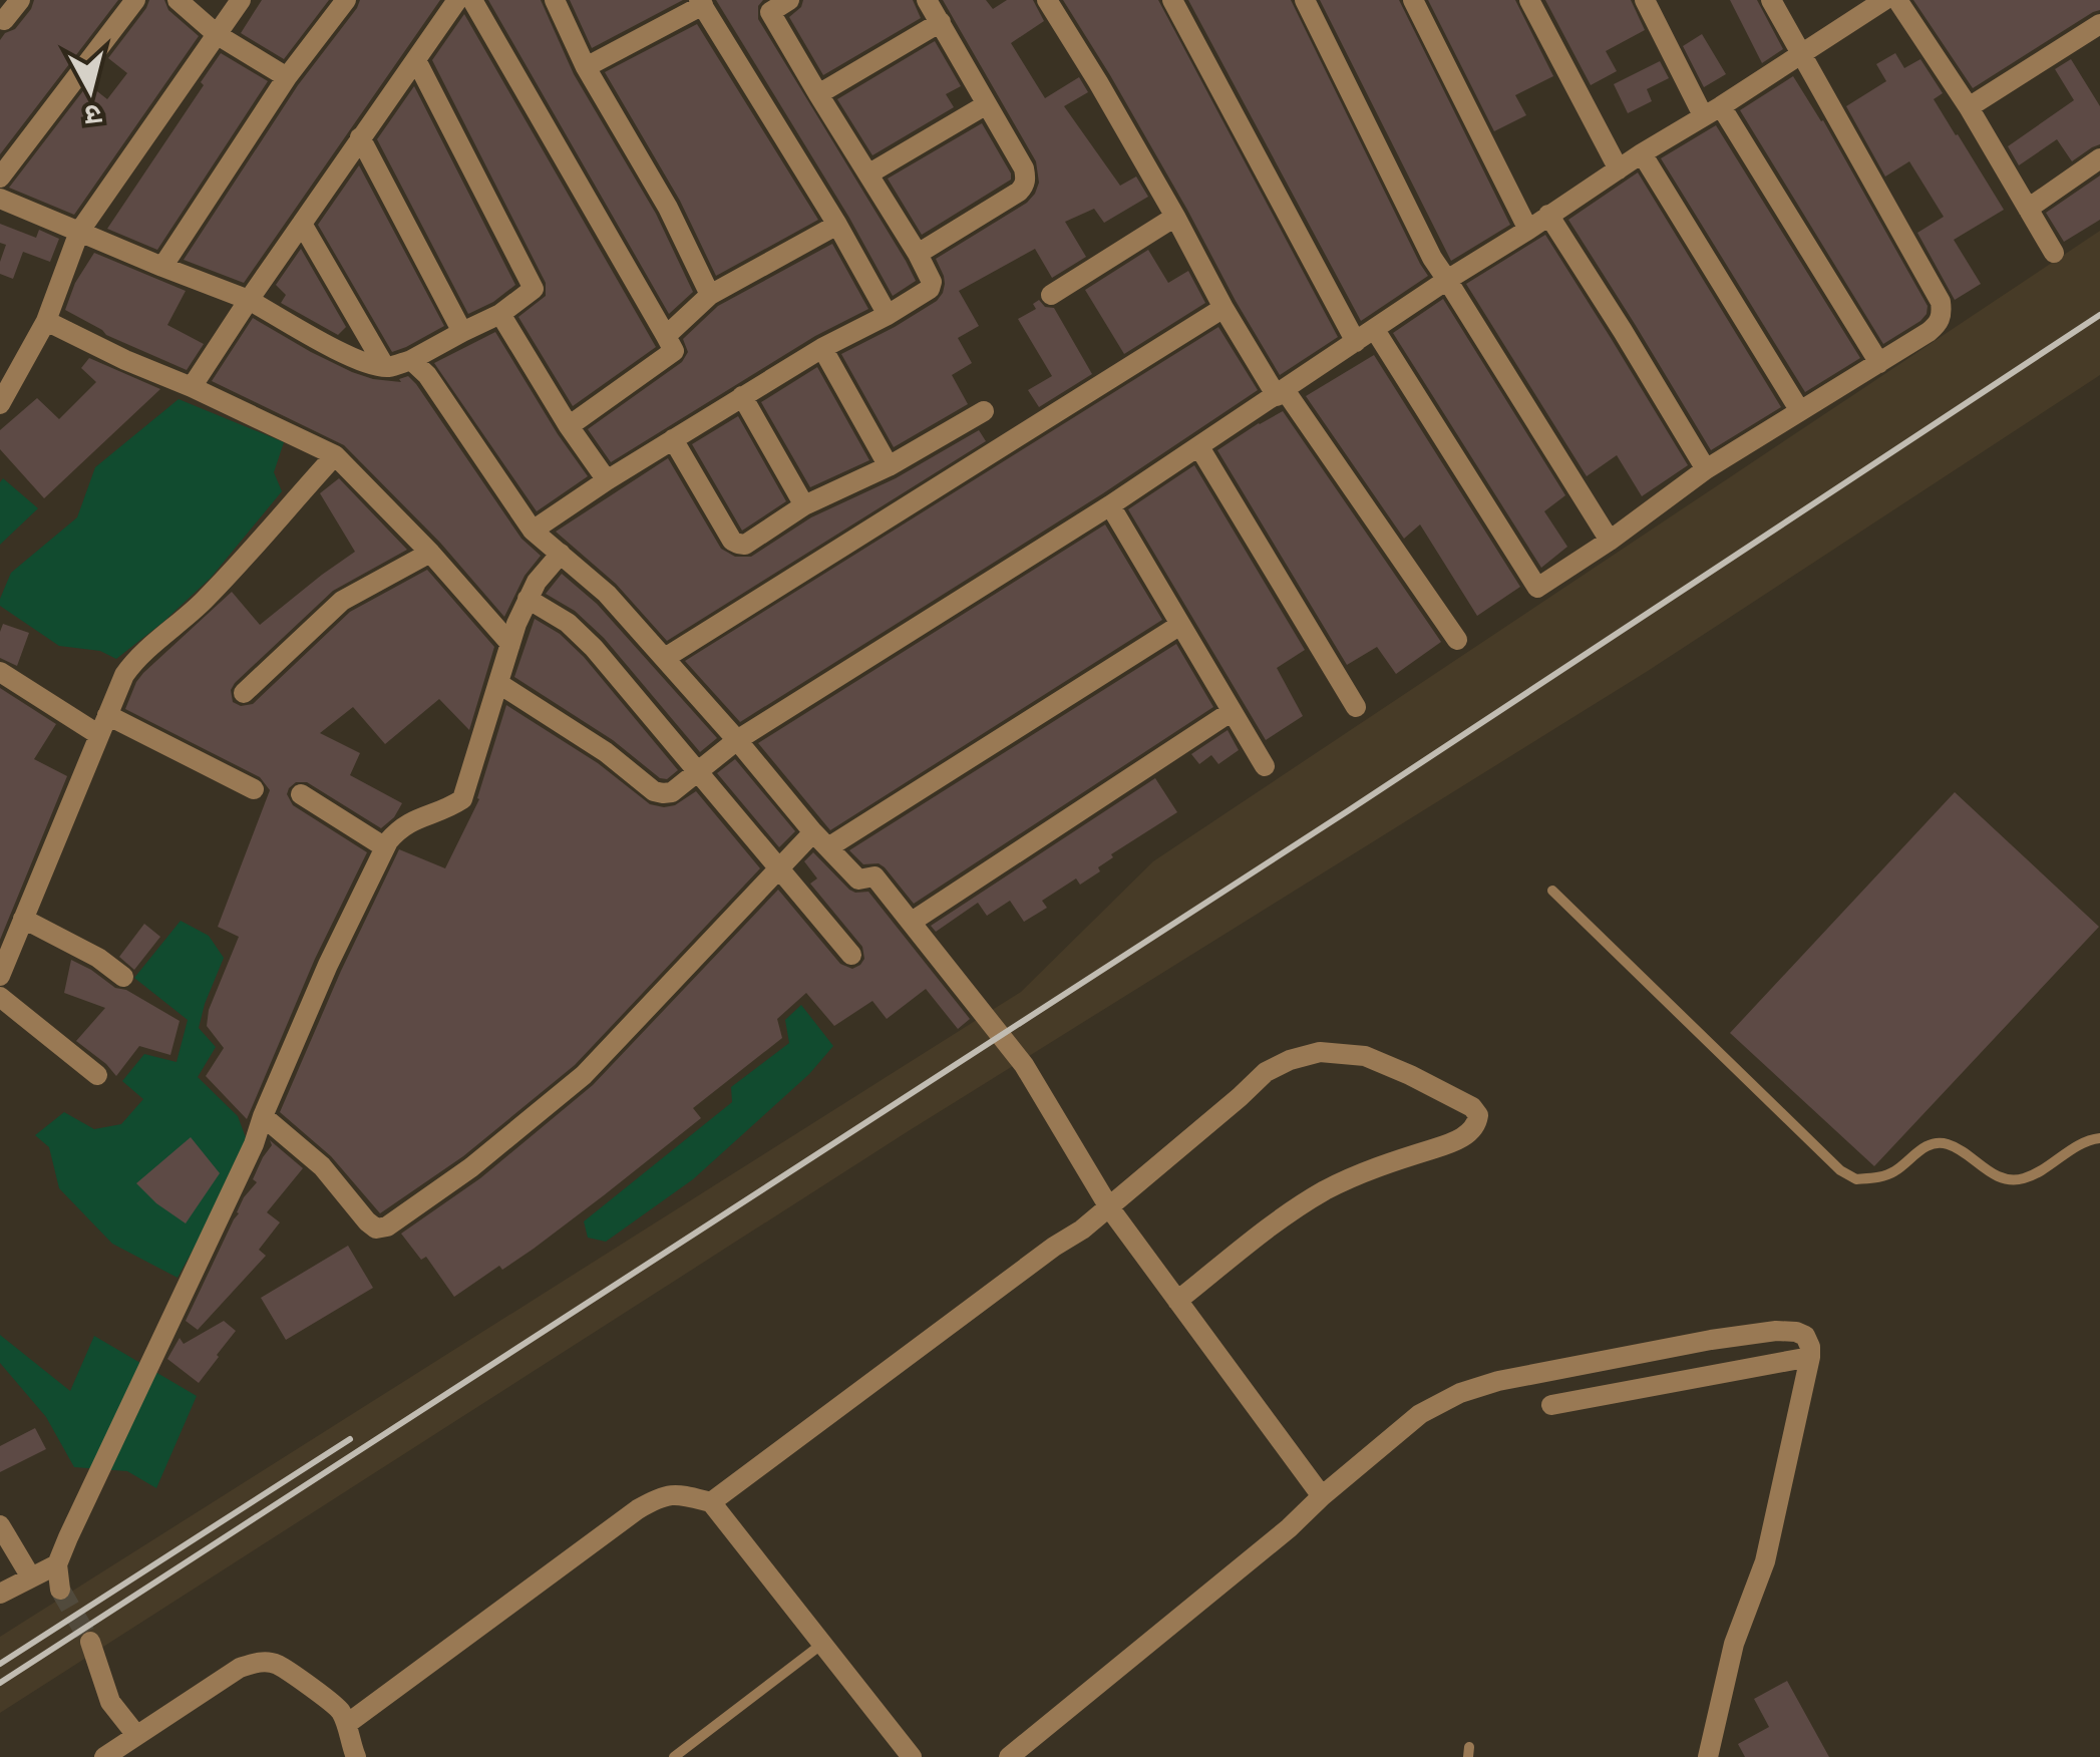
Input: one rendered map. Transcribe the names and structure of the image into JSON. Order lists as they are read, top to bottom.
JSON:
{
  "north": "bottom"
}
